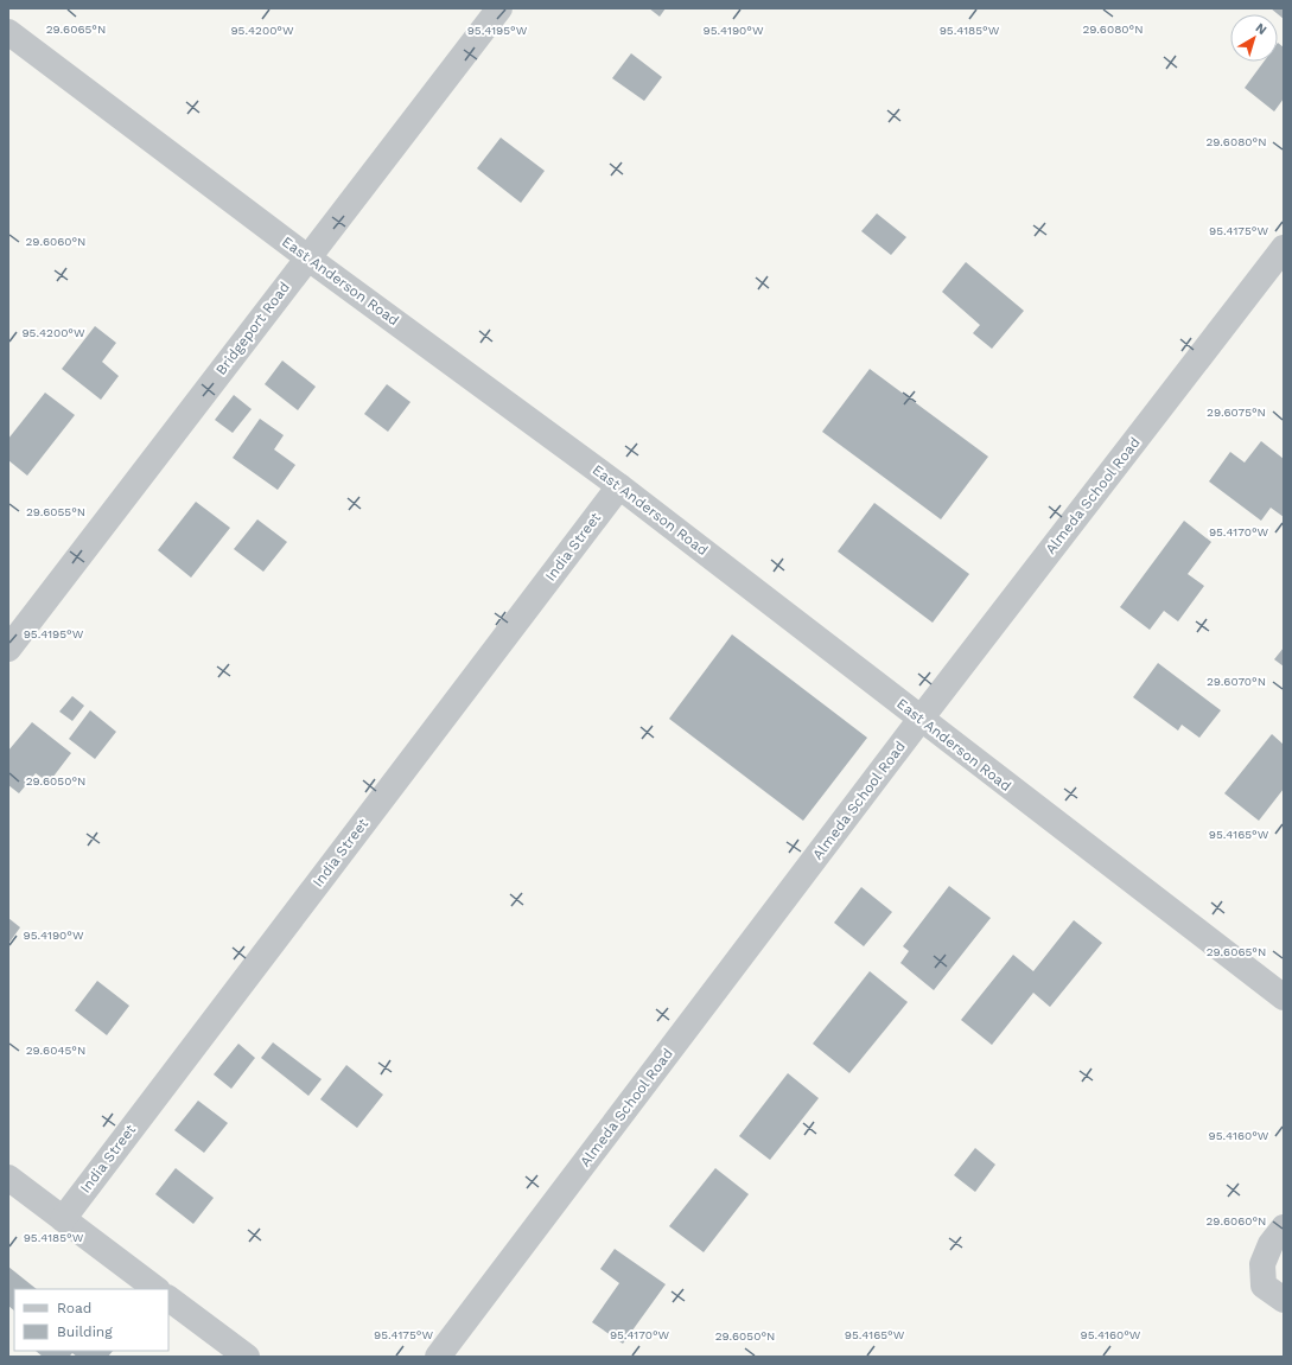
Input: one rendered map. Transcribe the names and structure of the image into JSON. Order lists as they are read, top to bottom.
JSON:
{
  "streets": {
    "street": [
      "East Anderson Road",
      "Bridgeport Road",
      "Almeda School Road",
      "India Street"
    ]
  },
  "crossings": [
    ["East Anderson Road", "Bridgeport Road"],
    ["East Anderson Road", "Almeda School Road"],
    ["East Anderson Road", "India Street"]
  ],
  "legend": ["Road", "Building"],
  "north": "top right",
  "coordinates": [
    "29.6065°N",
    "29.6080°N",
    "95.4200°W",
    "95.4195°W",
    "95.4190°W",
    "95.4185°W",
    "95.4175°W",
    "29.6060°N",
    "29.6075°N",
    "29.6055°N",
    "95.4170°W",
    "29.6070°N",
    "29.6050°N",
    "95.4165°W",
    "29.6045°N",
    "95.4160°W"
  ]
}
